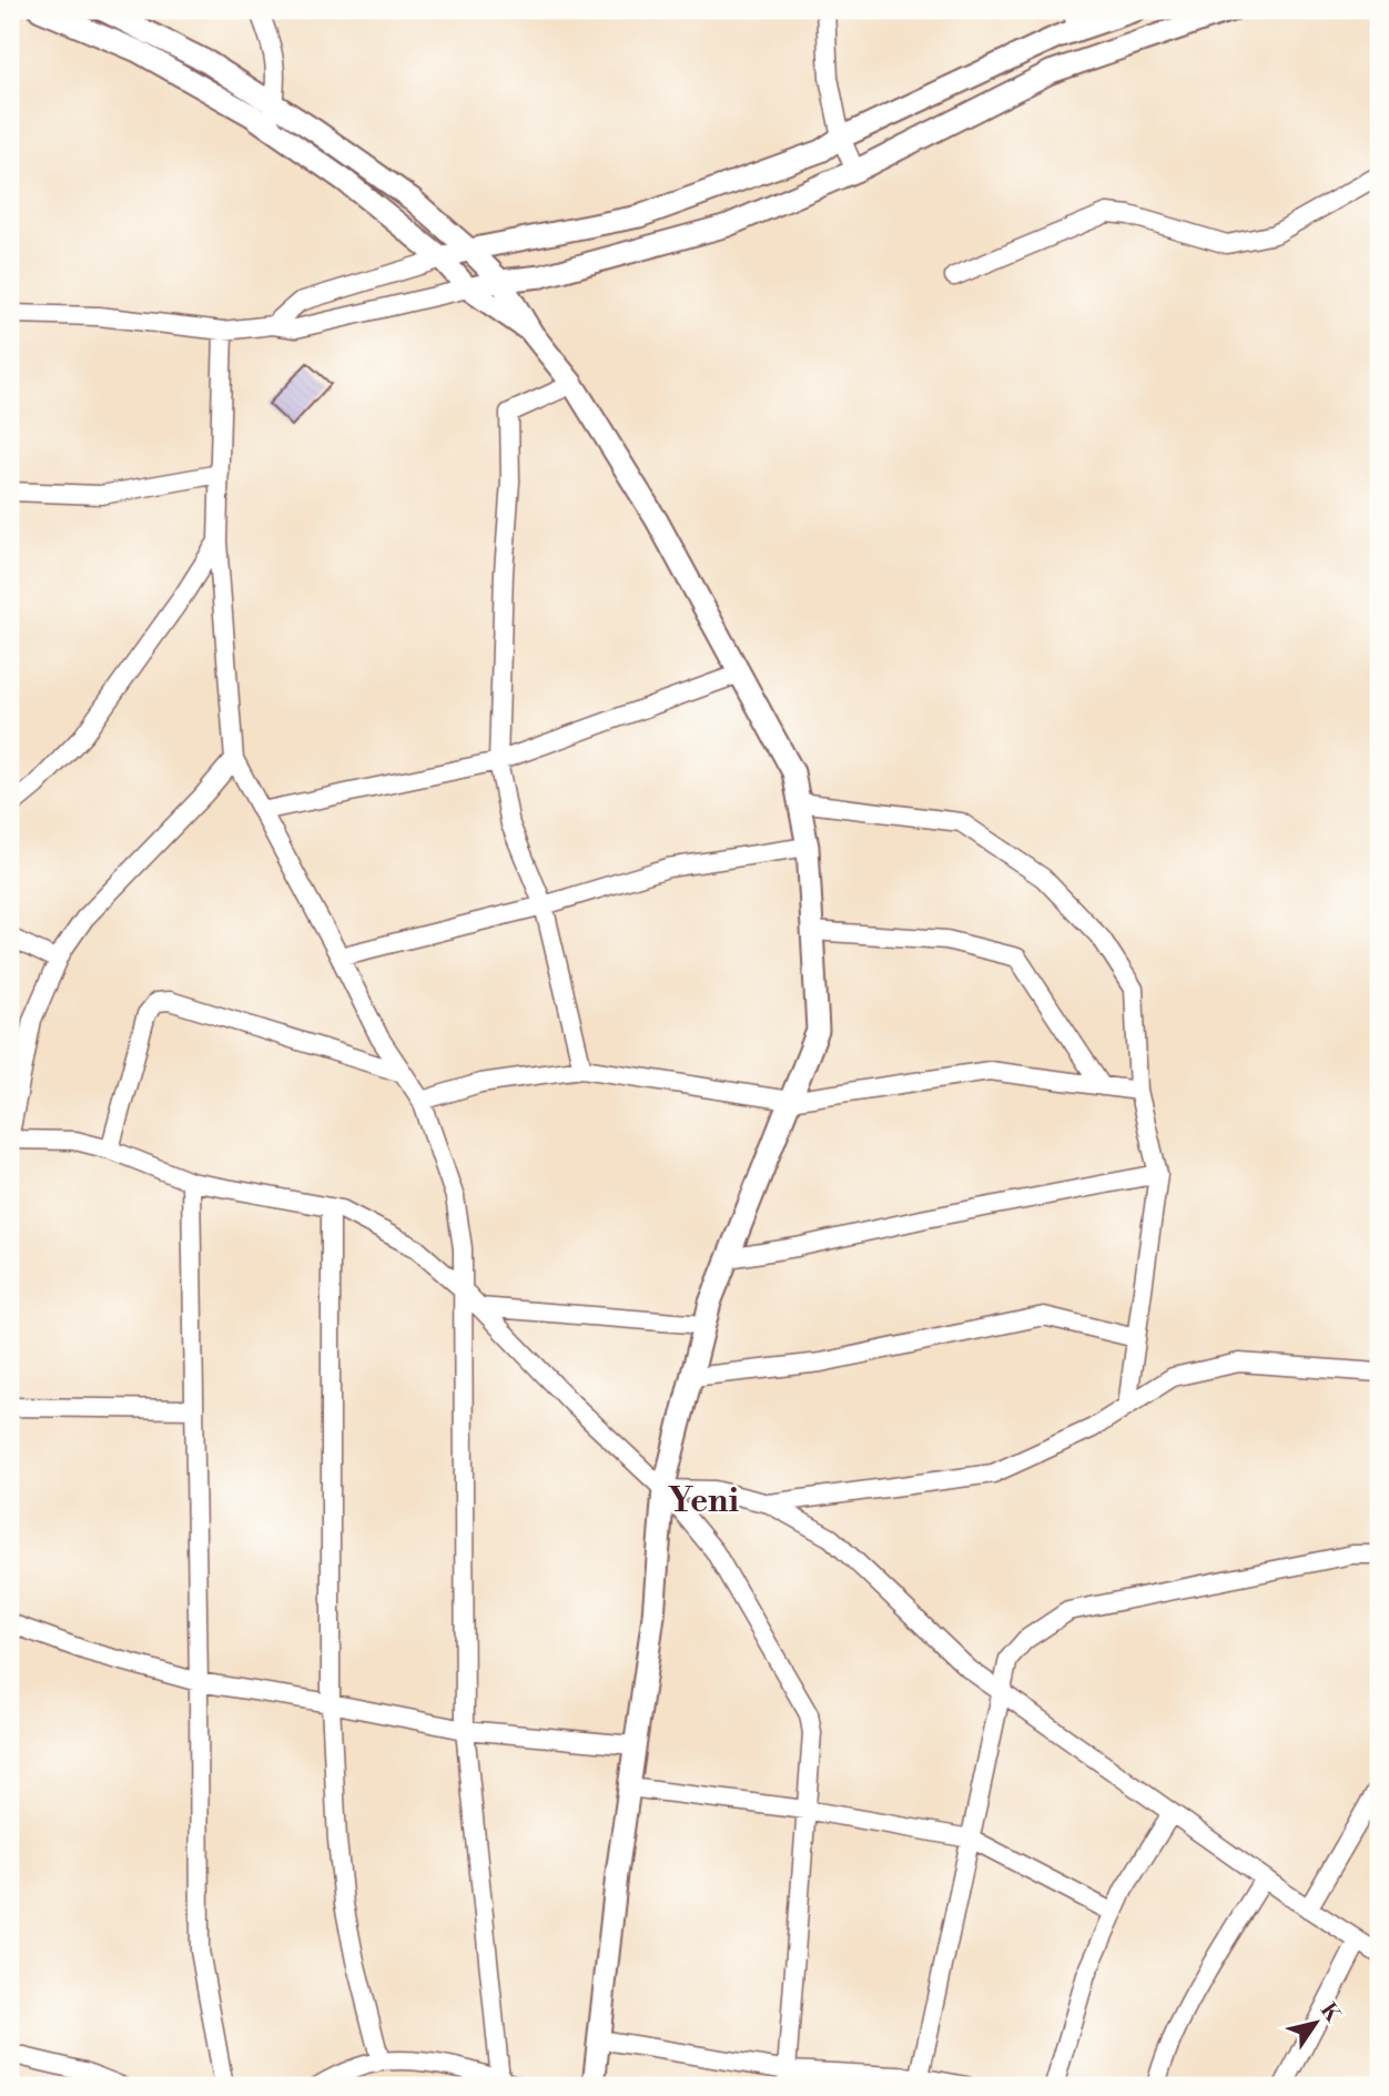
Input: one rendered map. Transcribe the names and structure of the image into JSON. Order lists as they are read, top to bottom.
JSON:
{
  "districts": ["Yeni"],
  "north": "top right"
}
